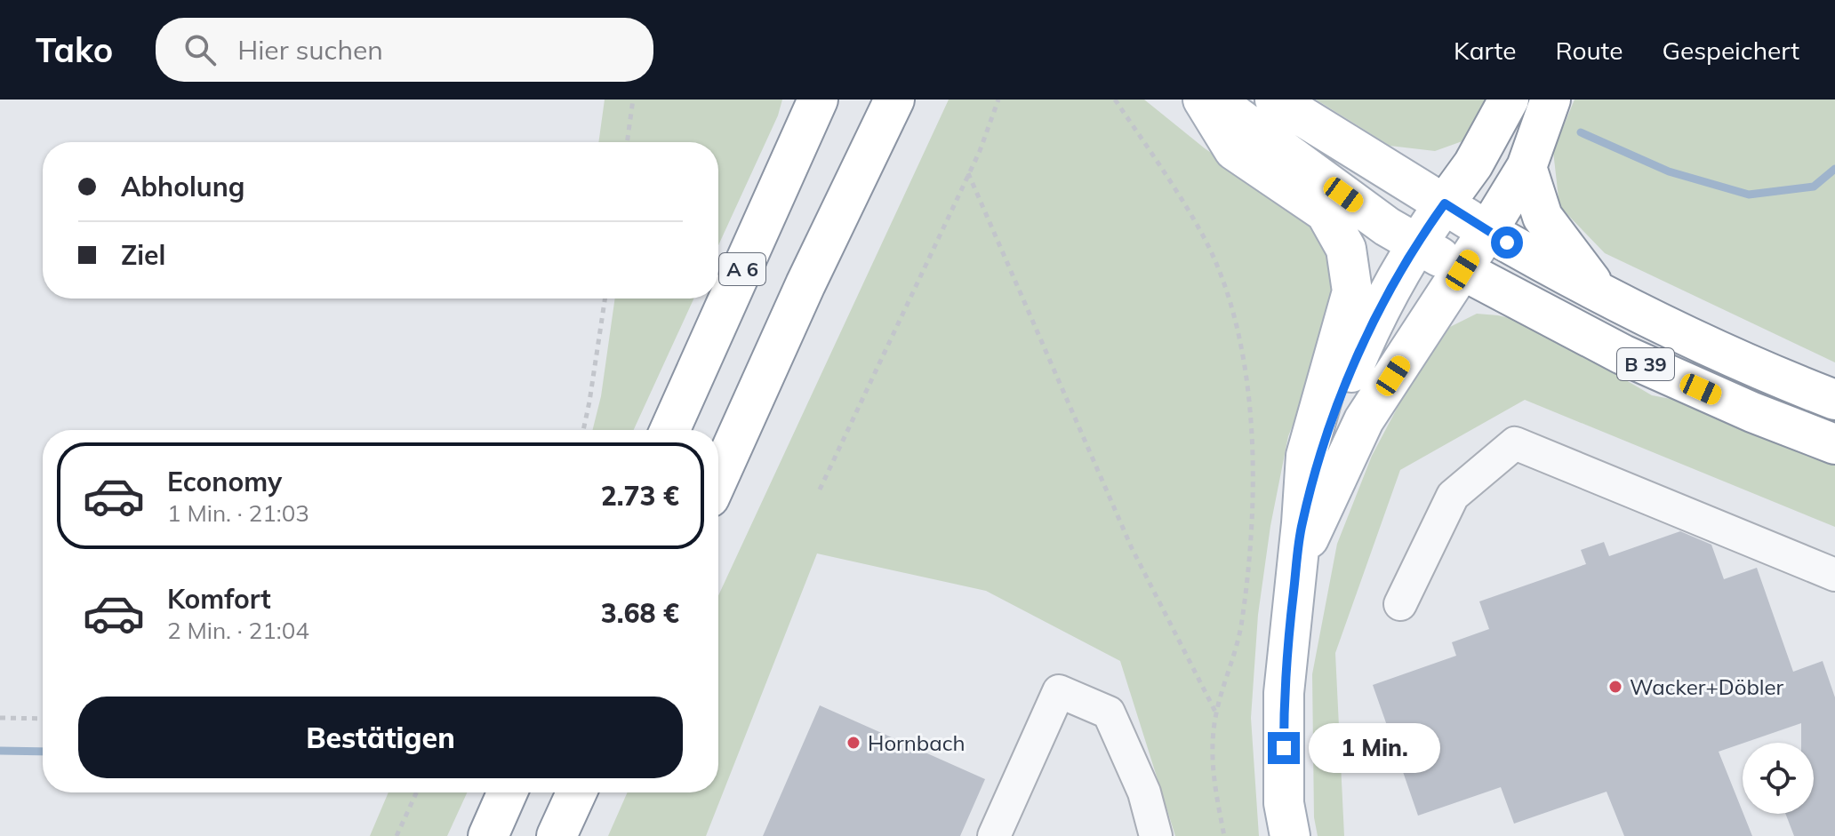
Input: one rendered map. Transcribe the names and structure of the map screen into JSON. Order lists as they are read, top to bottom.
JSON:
{
  "streets": {
    "main road": ["A 6", "B 39"]
  },
  "places": ["Wacker+Döbler", "Hornbach"],
  "page": {
    "header": "Tako",
    "search": "Hier suchen",
    "nav": ["Karte", "Route", "Gespeichert"],
    "banner": ["Abholung", "Ziel"],
    "list": [
      {
        "name": "Economy",
        "note": "1 Min. · 21:03",
        "value": "2.73 €"
      },
      {
        "name": "Komfort",
        "note": "2 Min. · 21:04",
        "value": "3.68 €"
      }
    ],
    "buttons": "Bestätigen",
    "bubble": "1 Min."
  }
}
